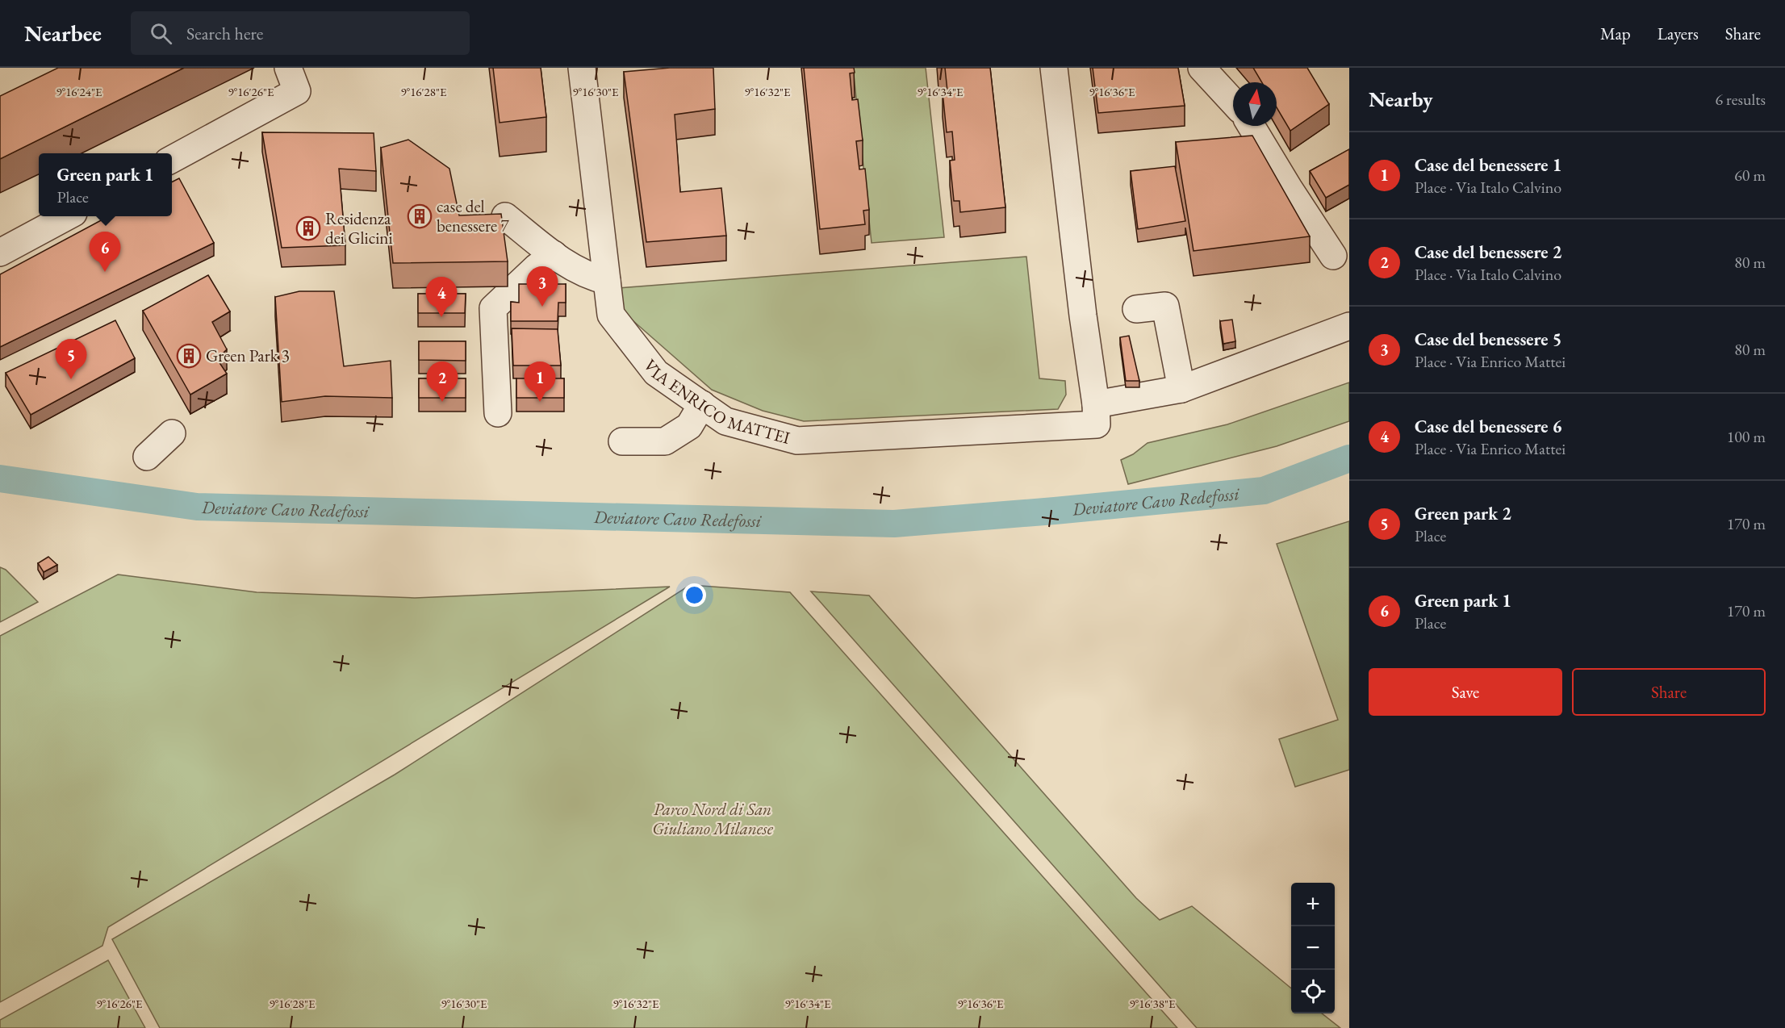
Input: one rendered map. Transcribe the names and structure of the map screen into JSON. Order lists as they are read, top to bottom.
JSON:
{
  "streets": {
    "street": ["VIA ENRICO MATTEI"]
  },
  "water": ["Deviatore Cavo Redefossi"],
  "parks": ["Parco Nord di San Giuliano Milanese"],
  "places": {
    "building": ["case del benessere 7", "Residenza dei Glicini", "Green Park 3"]
  },
  "north": "top",
  "page": {
    "header": "Nearbee",
    "search": "Search here",
    "nav": ["Map", "Layers", "Share"],
    "heading": ["Nearby", "6 results"],
    "list": [
      {
        "mark": "1",
        "name": "Case del benessere 1",
        "note": "Place · Via Italo Calvino",
        "value": "60 m"
      },
      {
        "mark": "2",
        "name": "Case del benessere 2",
        "note": "Place · Via Italo Calvino",
        "value": "80 m"
      },
      {
        "mark": "3",
        "name": "Case del benessere 5",
        "note": "Place · Via Enrico Mattei",
        "value": "80 m"
      },
      {
        "mark": "4",
        "name": "Case del benessere 6",
        "note": "Place · Via Enrico Mattei",
        "value": "100 m"
      },
      {
        "mark": "5",
        "name": "Green park 2",
        "note": "Place",
        "value": "170 m"
      },
      {
        "mark": "6",
        "name": "Green park 1",
        "note": "Place",
        "value": "170 m"
      }
    ],
    "popup": ["Green park 1", "Place"],
    "pins": [
      "6",
      "3",
      "4",
      "5",
      "1",
      "2"
    ],
    "buttons": ["Save", "Share"],
    "map_buttons": ["+", "−"]
  },
  "coordinates": [
    "9°16'24\"E",
    "9°16'26\"E",
    "9°16'28\"E",
    "9°16'30\"E",
    "9°16'32\"E",
    "9°16'34\"E",
    "9°16'36\"E",
    "9°16'38\"E"
  ]
}
